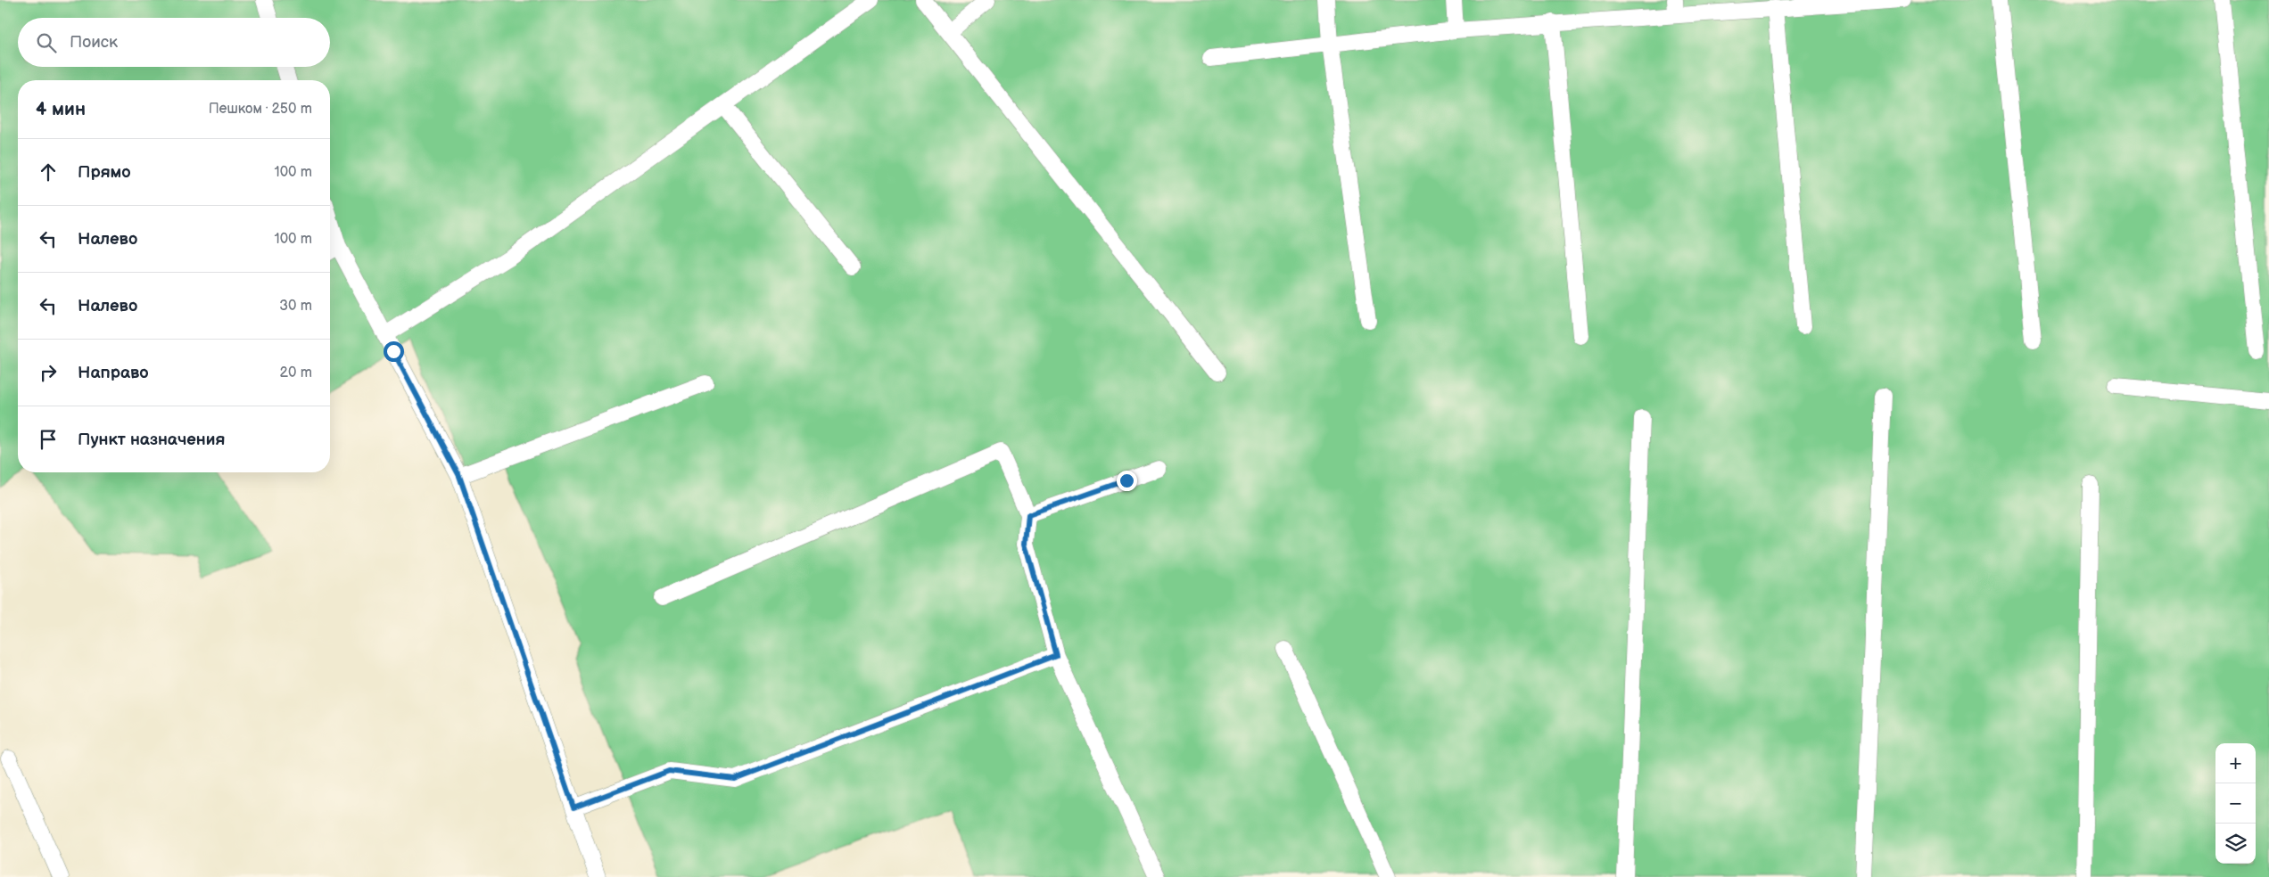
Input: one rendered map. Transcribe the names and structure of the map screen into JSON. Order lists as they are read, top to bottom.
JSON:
{
  "page": {
    "search": "Поиск",
    "heading": ["4 мин", "Пешком · 250 m"],
    "list": [
      ["Прямо", "100 m"],
      ["Налево", "100 m"],
      ["Налево", "30 m"],
      ["Направо", "20 m"],
      "Пункт назначения"
    ],
    "map_buttons": ["+", "−"]
  }
}
